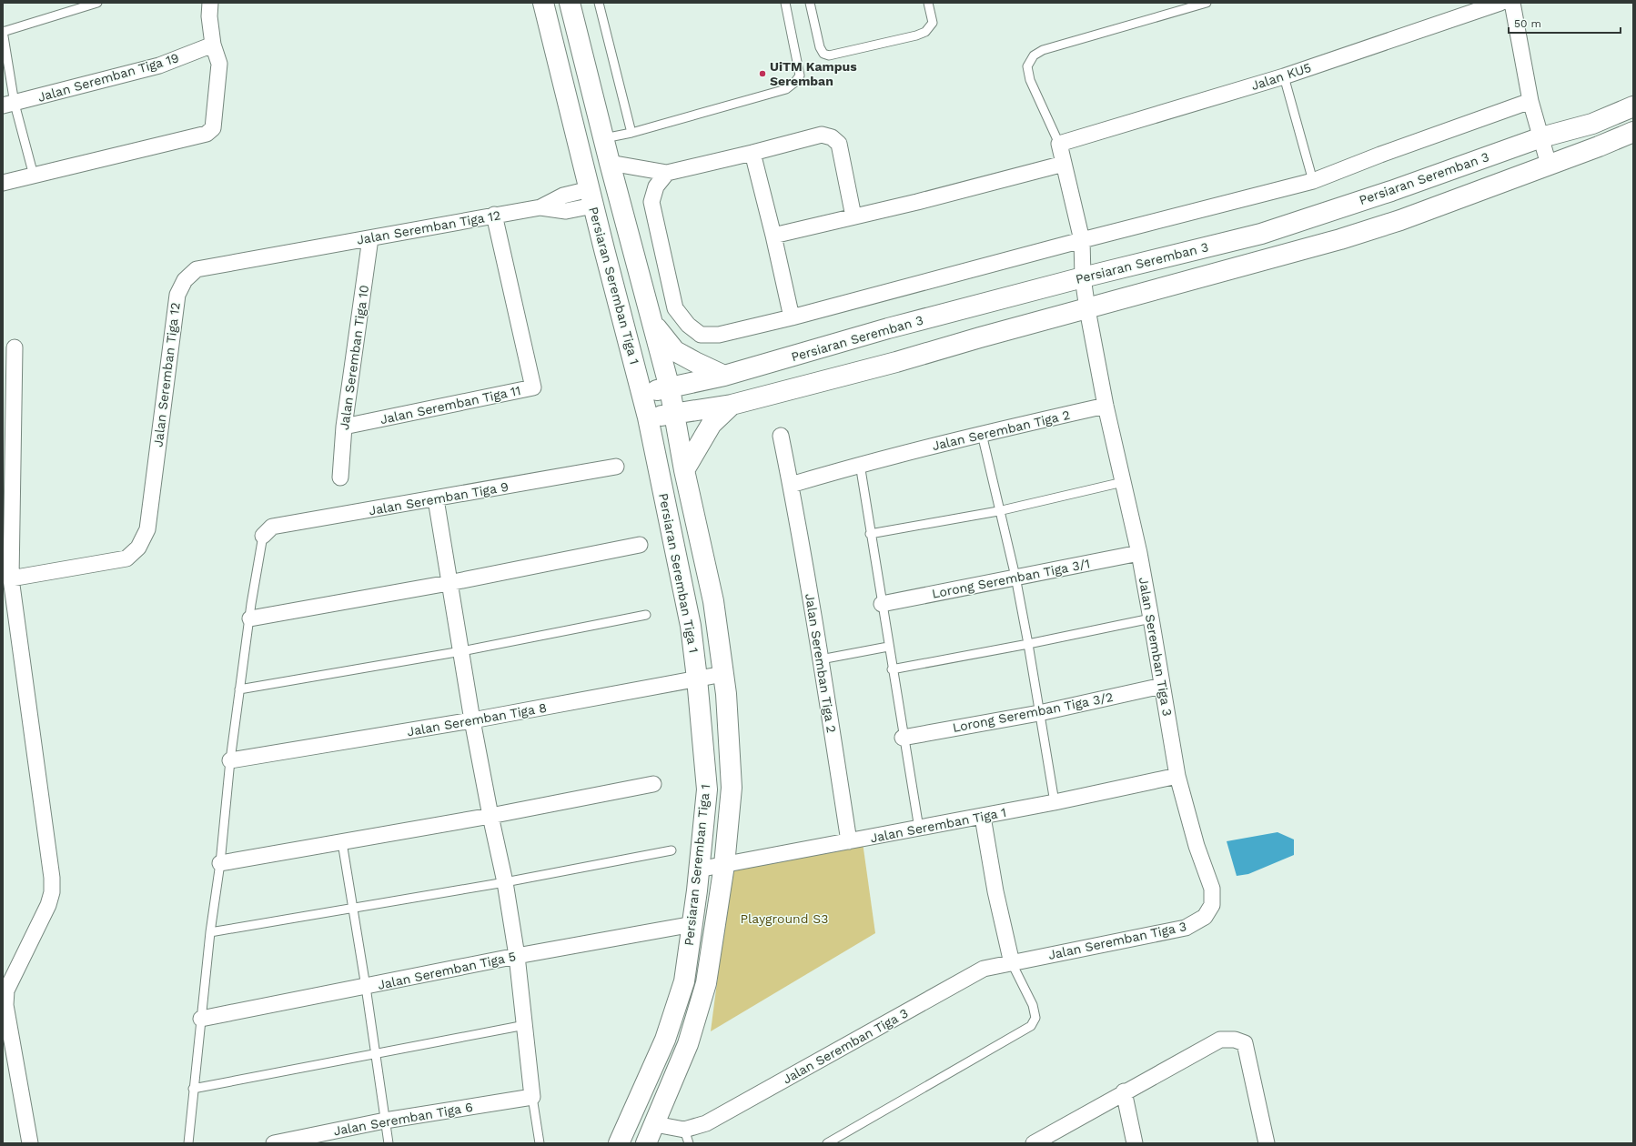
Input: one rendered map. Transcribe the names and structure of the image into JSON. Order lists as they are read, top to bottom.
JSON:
{
  "streets": {
    "main road": ["Persiaran Seremban 3", "Persiaran Seremban Tiga 1"],
    "street": [
      "Jalan KU5",
      "Jalan Seremban Tiga 19",
      "Jalan Seremban Tiga 12",
      "Jalan Seremban Tiga 10",
      "Jalan Seremban Tiga 11",
      "Jalan Seremban Tiga 2",
      "Jalan Seremban Tiga 9",
      "Lorong Seremban Tiga 3/1",
      "Jalan Seremban Tiga 3",
      "Lorong Seremban Tiga 3/2",
      "Jalan Seremban Tiga 8",
      "Jalan Seremban Tiga 1",
      "Jalan Seremban Tiga 5",
      "Jalan Seremban Tiga 6"
    ]
  },
  "crossings": [
    ["Jalan KU5", "Jalan Seremban Tiga 3"],
    ["Persiaran Seremban 3", "Persiaran Seremban Tiga 1"],
    ["Persiaran Seremban 3", "Jalan Seremban Tiga 3"],
    ["Jalan Seremban Tiga 12", "Persiaran Seremban Tiga 1"],
    ["Jalan Seremban Tiga 12", "Jalan Seremban Tiga 10"],
    ["Jalan Seremban Tiga 12", "Jalan Seremban Tiga 11"],
    ["Persiaran Seremban Tiga 1", "Jalan Seremban Tiga 3"],
    ["Persiaran Seremban Tiga 1", "Jalan Seremban Tiga 8"],
    ["Persiaran Seremban Tiga 1", "Jalan Seremban Tiga 1"],
    ["Persiaran Seremban Tiga 1", "Jalan Seremban Tiga 5"],
    ["Jalan Seremban Tiga 10", "Jalan Seremban Tiga 11"],
    ["Jalan Seremban Tiga 2", "Jalan Seremban Tiga 3"],
    ["Jalan Seremban Tiga 2", "Jalan Seremban Tiga 1"],
    ["Lorong Seremban Tiga 3/1", "Jalan Seremban Tiga 3"],
    ["Jalan Seremban Tiga 3", "Lorong Seremban Tiga 3/2"],
    ["Jalan Seremban Tiga 3", "Jalan Seremban Tiga 1"]
  ],
  "parks": ["Playground S3"],
  "places": ["UiTM Kampus Seremban"],
  "scale_bar": "50 m"
}
